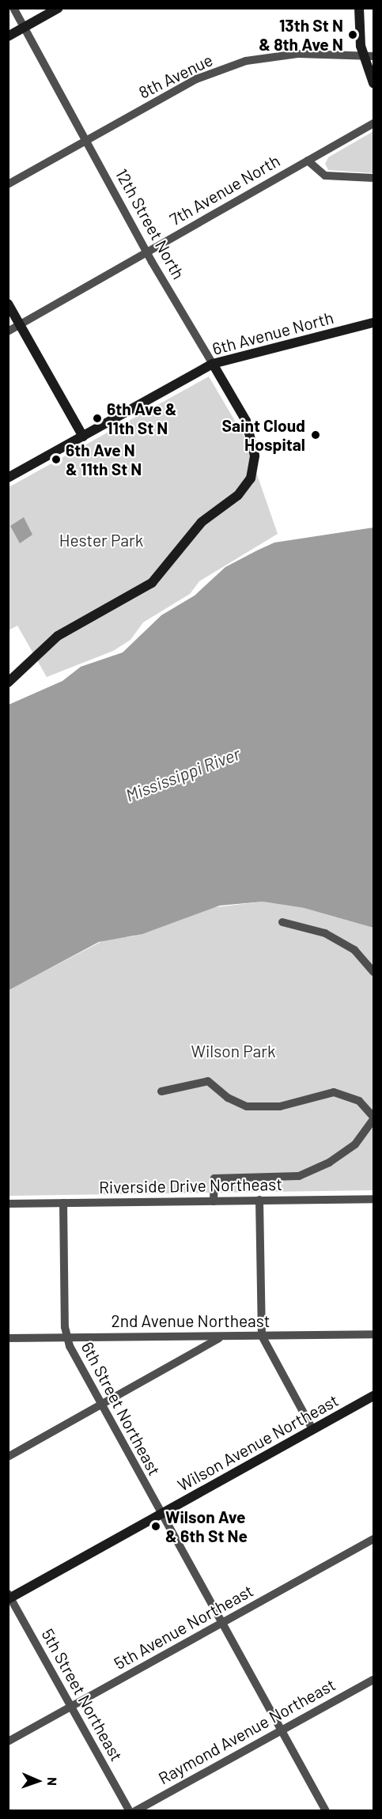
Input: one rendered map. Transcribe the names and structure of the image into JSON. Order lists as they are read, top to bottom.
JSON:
{
  "streets": {
    "street": [
      "8th Avenue",
      "7th Avenue North",
      "12th Street North",
      "6th Avenue North",
      "Riverside Drive Northeast",
      "2nd Avenue Northeast",
      "6th Street Northeast",
      "Wilson Avenue Northeast",
      "5th Avenue Northeast",
      "5th Street Northeast",
      "Raymond Avenue Northeast"
    ]
  },
  "crossings": [
    ["8th Avenue", "12th Street North"],
    ["7th Avenue North", "12th Street North"],
    ["12th Street North", "6th Avenue North"],
    ["Riverside Drive Northeast", "6th Street Northeast"],
    ["2nd Avenue Northeast", "6th Street Northeast"],
    ["6th Street Northeast", "Wilson Avenue Northeast"],
    ["6th Street Northeast", "5th Avenue Northeast"],
    ["6th Street Northeast", "Raymond Avenue Northeast"],
    ["Wilson Avenue Northeast", "5th Street Northeast"],
    ["5th Avenue Northeast", "5th Street Northeast"]
  ],
  "water": ["Mississippi River"],
  "parks": ["Hester Park", "Wilson Park"],
  "places": [
    "13th St N & 8th Ave N",
    "6th Ave & 11th St N",
    "Saint Cloud Hospital",
    "6th Ave N & 11th St N",
    "Wilson Ave & 6th St Ne"
  ],
  "north": "right"
}
